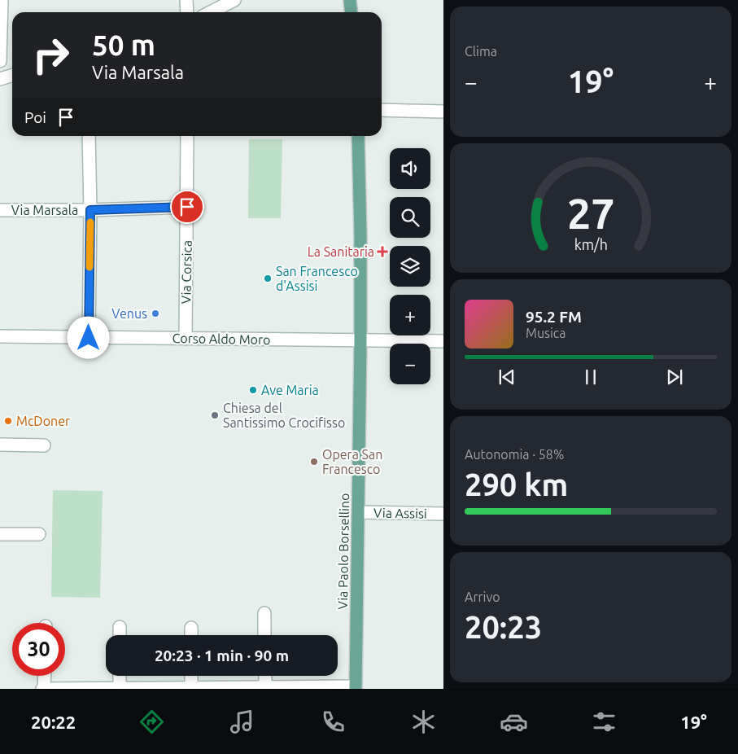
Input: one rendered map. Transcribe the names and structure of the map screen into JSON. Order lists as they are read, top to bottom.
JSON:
{
  "streets": {
    "main road": ["Via Paolo Borsellino"],
    "street": [
      "Via Marsala",
      "Via Corsica",
      "Corso Aldo Moro",
      "Via Assisi"
    ]
  },
  "crossings": [
    ["Via Marsala", "Via Corsica"],
    ["Via Corsica", "Corso Aldo Moro"],
    ["Corso Aldo Moro", "Via Paolo Borsellino"],
    ["Via Assisi", "Via Paolo Borsellino"]
  ],
  "places": {
    "health": ["La Sanitaria"],
    "other": [
      "San Francesco d'Assisi",
      "Venus",
      "Ave Maria",
      "Chiesa del Santissimo Crocifisso",
      "McDoner",
      "Opera San Francesco"
    ]
  },
  "page": {
    "tile": [
      "Clima",
      ["Autonomia · 58%", "290 km"],
      ["Arrivo", "20:23"]
    ],
    "turn": ["50 m", "Via Marsala"],
    "heat": ["−", "19°", "+"],
    "then": "Poi",
    "map_buttons": ["+", "−"],
    "song": ["95.2 FM", "Musica"],
    "limit": "30",
    "trip": "20:23 · 1 min · 90 m",
    "tabs": ["20:22", "19°"],
    "gauge": ["27", "km/h"]
  }
}
